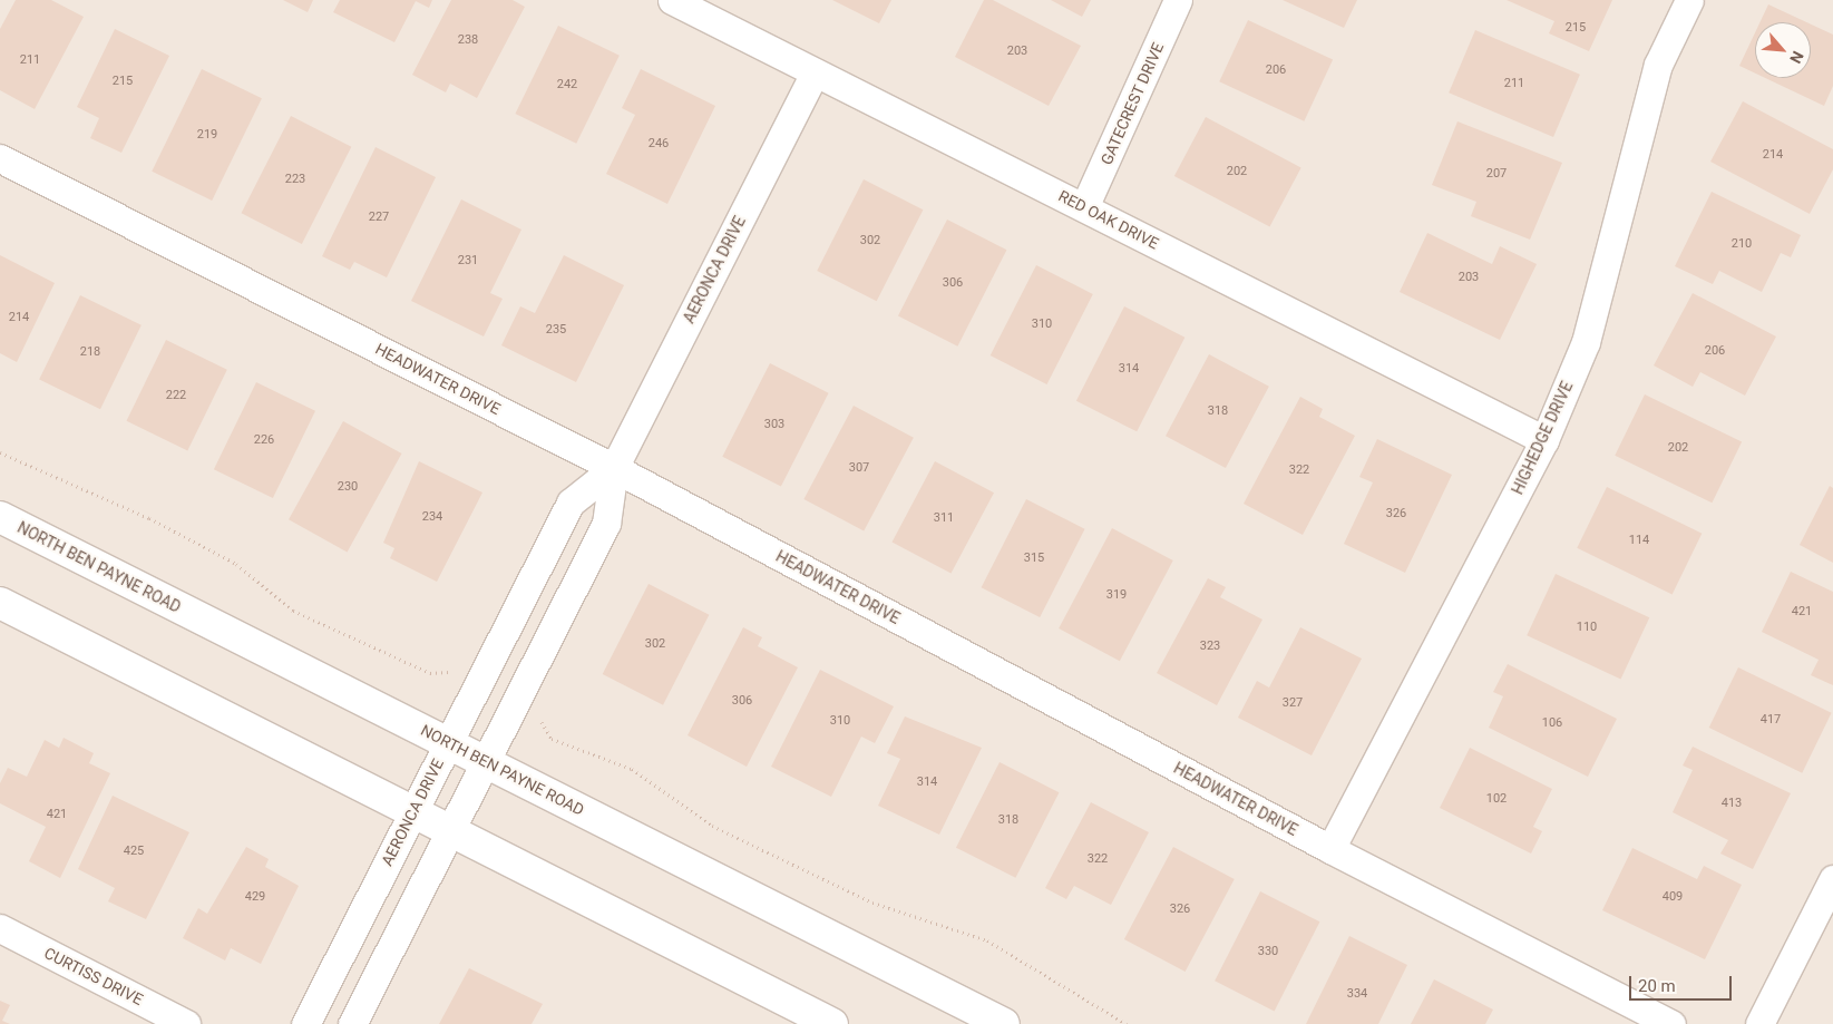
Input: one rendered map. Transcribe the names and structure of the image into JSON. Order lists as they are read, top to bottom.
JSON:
{
  "streets": {
    "street": [
      "GATECREST DRIVE",
      "RED OAK DRIVE",
      "AERONCA DRIVE",
      "HEADWATER DRIVE",
      "HIGHEDGE DRIVE",
      "NORTH BEN PAYNE ROAD",
      "CURTISS DRIVE"
    ]
  },
  "crossings": [
    ["GATECREST DRIVE", "RED OAK DRIVE"],
    ["RED OAK DRIVE", "AERONCA DRIVE"],
    ["RED OAK DRIVE", "HIGHEDGE DRIVE"],
    ["AERONCA DRIVE", "HEADWATER DRIVE"],
    ["AERONCA DRIVE", "NORTH BEN PAYNE ROAD"],
    ["HEADWATER DRIVE", "HIGHEDGE DRIVE"]
  ],
  "house_numbers": [
    "215",
    "238",
    "203",
    "211",
    "206",
    "215",
    "211",
    "242",
    "219",
    "246",
    "214",
    "202",
    "207",
    "223",
    "227",
    "302",
    "210",
    "231",
    "203",
    "306",
    "214",
    "310",
    "235",
    "206",
    "218",
    "314",
    "222",
    "318",
    "303",
    "226",
    "202",
    "307",
    "322",
    "230",
    "326",
    "234",
    "311",
    "114",
    "315",
    "319",
    "421",
    "110",
    "302",
    "323",
    "306",
    "327",
    "417",
    "310",
    "106",
    "314",
    "102",
    "413",
    "421",
    "318",
    "425",
    "322",
    "429",
    "409",
    "326",
    "330",
    "334"
  ],
  "scale_bar": "20 m",
  "north": "bottom right"
}
